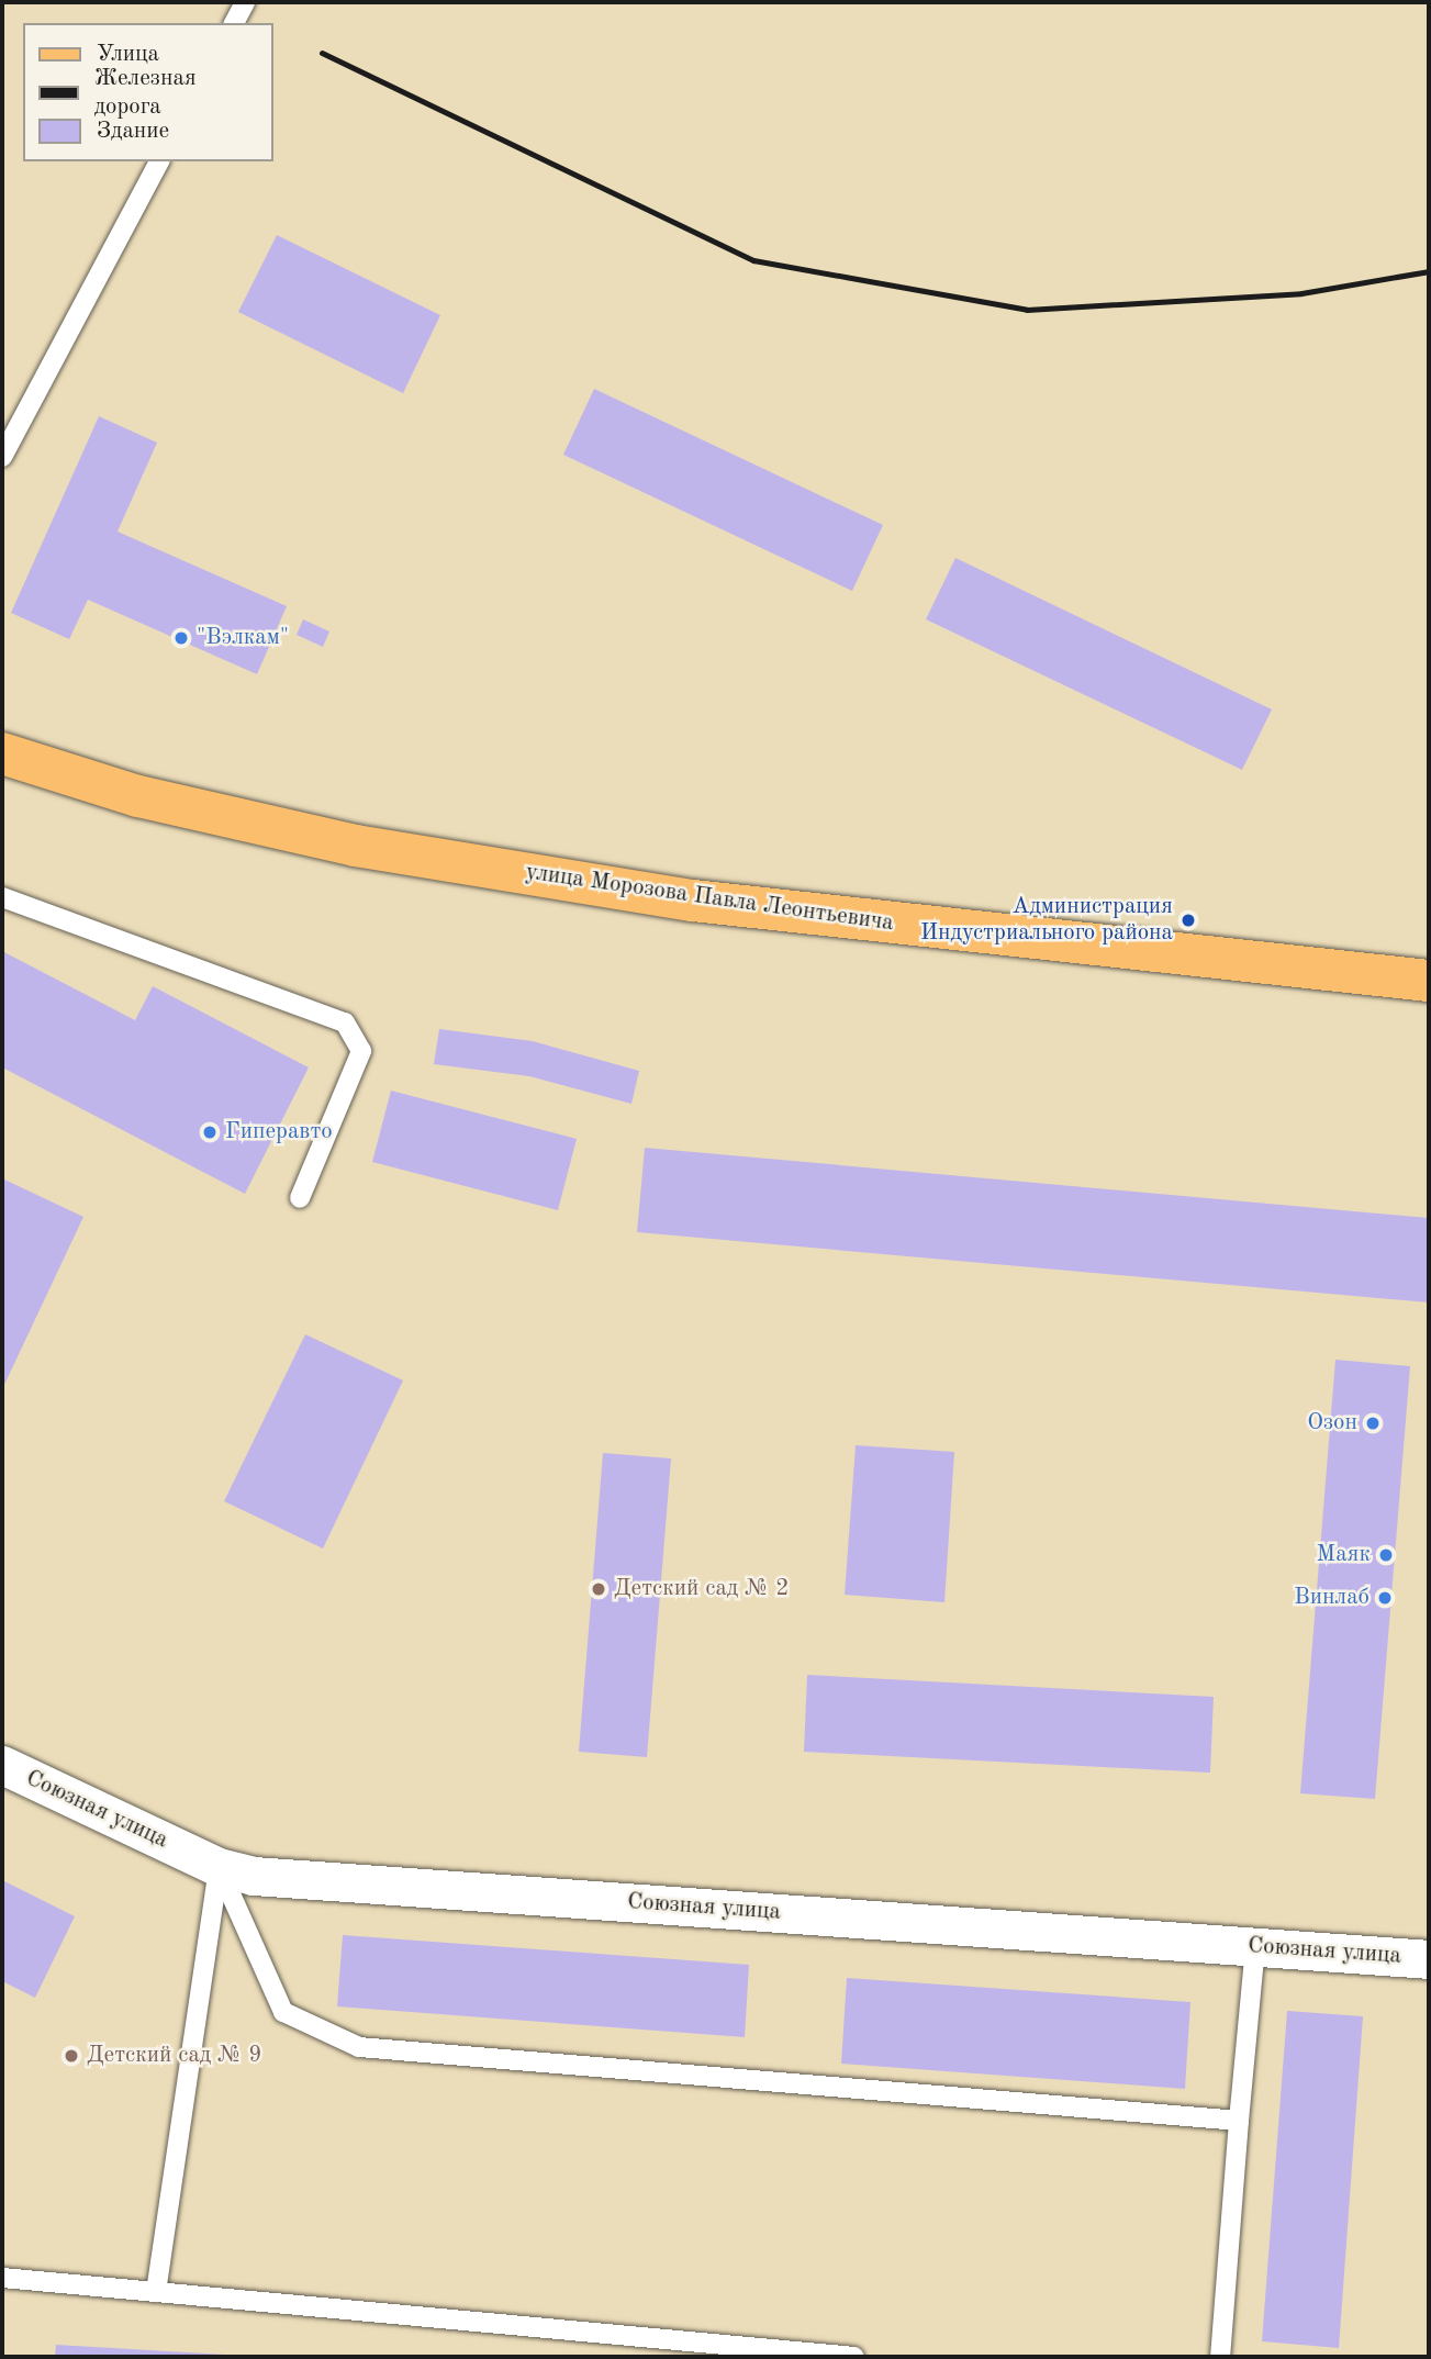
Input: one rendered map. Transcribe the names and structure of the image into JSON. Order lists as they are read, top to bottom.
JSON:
{
  "streets": {
    "main road": ["улица Морозова Павла Леонтьевича"],
    "street": ["Союзная улица"]
  },
  "places": [
    "\"Вэлкам\"",
    "Администрация Индустриального района",
    "Гиперавто",
    "Озон",
    "Маяк",
    "Детский сад № 2",
    "Винлаб",
    "Детский сад № 9"
  ],
  "legend": ["Улица", "Железная дорога", "Здание"]
}
